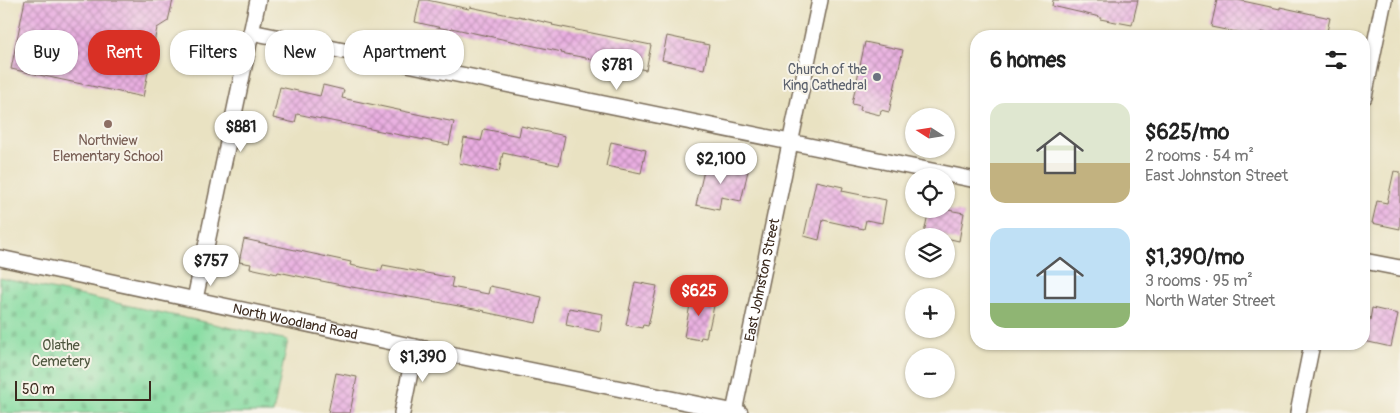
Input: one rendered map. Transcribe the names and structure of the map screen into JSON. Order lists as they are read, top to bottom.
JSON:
{
  "streets": {
    "street": ["East Johnston Street", "North Woodland Road"]
  },
  "crossings": [
    ["East Johnston Street", "North Woodland Road"]
  ],
  "parks": ["Olathe Cemetery"],
  "places": ["Church of the King Cathedral", "Northview Elementary School"],
  "scale_bar": "50 m",
  "north": "left",
  "page": {
    "chip": [
      "Buy",
      "Rent",
      "Filters",
      "New",
      "Apartment"
    ],
    "heading": "6 homes",
    "price": [
      "$781",
      "$881",
      "$2,100",
      "$757",
      "$625",
      "$1,390"
    ],
    "list": [
      {
        "name": "$625/mo",
        "note": "2 rooms · 54 m² · East Johnston Street"
      },
      {
        "name": "$1,390/mo",
        "note": "3 rooms · 95 m² · North Water Street"
      }
    ],
    "map_buttons": ["+", "−"],
    "scale": "50 m"
  }
}
